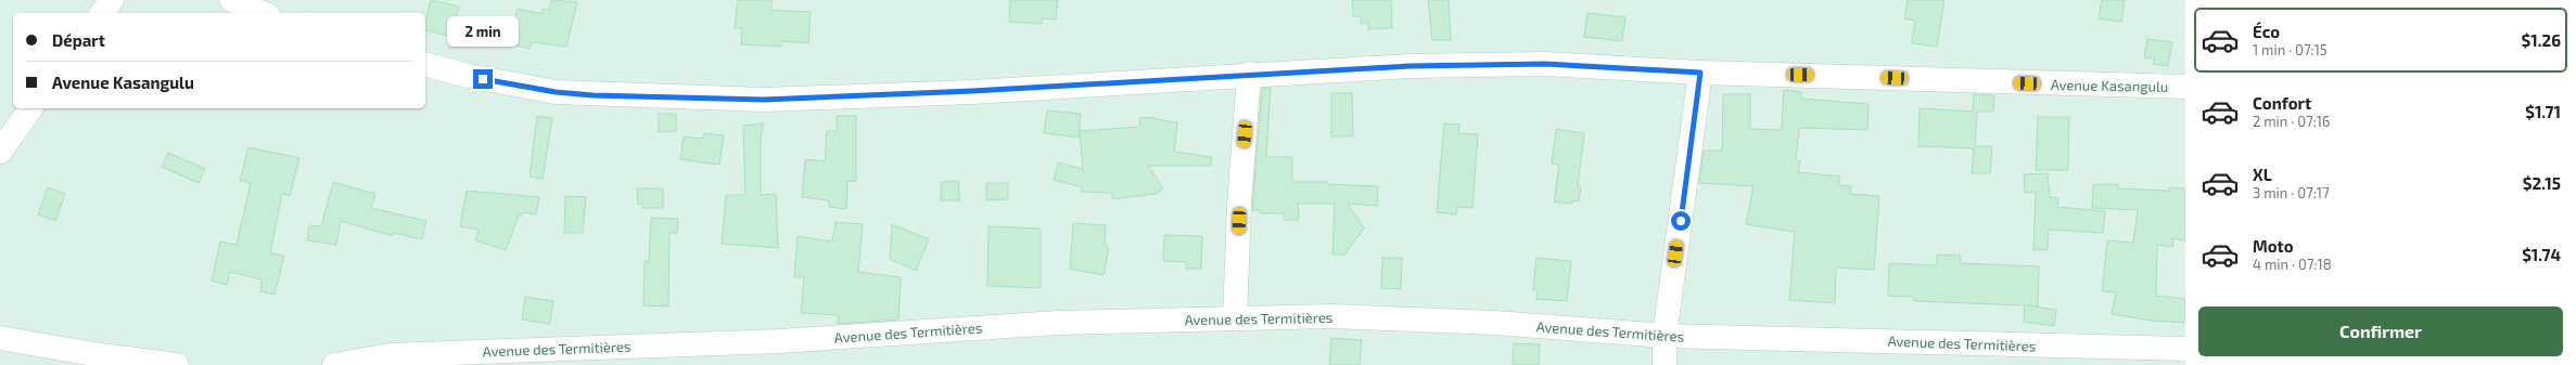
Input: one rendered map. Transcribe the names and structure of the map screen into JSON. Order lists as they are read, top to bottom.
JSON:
{
  "streets": {
    "street": ["Avenue Kasangulu", "Avenue des Termitières"]
  },
  "page": {
    "list": [
      {
        "name": "Éco",
        "note": "1 min · 07:15",
        "value": "$1.26"
      },
      {
        "name": "Confort",
        "note": "2 min · 07:16",
        "value": "$1.71"
      },
      {
        "name": "XL",
        "note": "3 min · 07:17",
        "value": "$2.15"
      },
      {
        "name": "Moto",
        "note": "4 min · 07:18",
        "value": "$1.74"
      }
    ],
    "banner": ["Départ", "Avenue Kasangulu"],
    "bubble": "2 min",
    "buttons": "Confirmer"
  }
}
